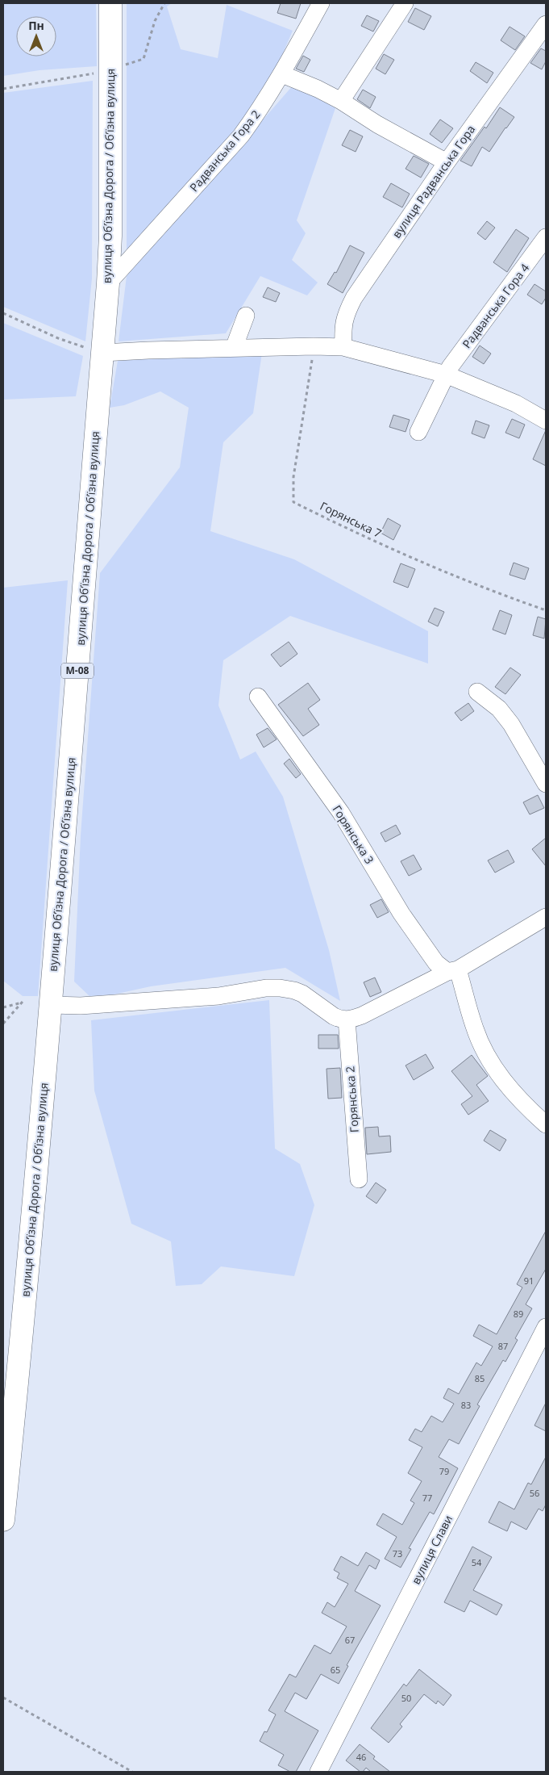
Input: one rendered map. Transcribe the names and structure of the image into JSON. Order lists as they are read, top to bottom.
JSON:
{
  "streets": {
    "highway": ["вулиця Обʼїзна Дорога / Обʼїзна вулиця", "М-08"],
    "street": [
      "Радванська Гора 2",
      "вулиця Радванська Гора",
      "Радванська Гора 4",
      "Горянська 3",
      "Горянська 2",
      "вулиця Слави"
    ],
    "path": ["Горянська 7"]
  },
  "crossings": [
    ["Радванська Гора 2", "вулиця Обʼїзна Дорога / Обʼїзна вулиця"]
  ],
  "house_numbers": [
    "91",
    "89",
    "87",
    "85",
    "83",
    "79",
    "56",
    "77",
    "73",
    "54",
    "67",
    "65",
    "50",
    "46"
  ],
  "north": "top"
}
